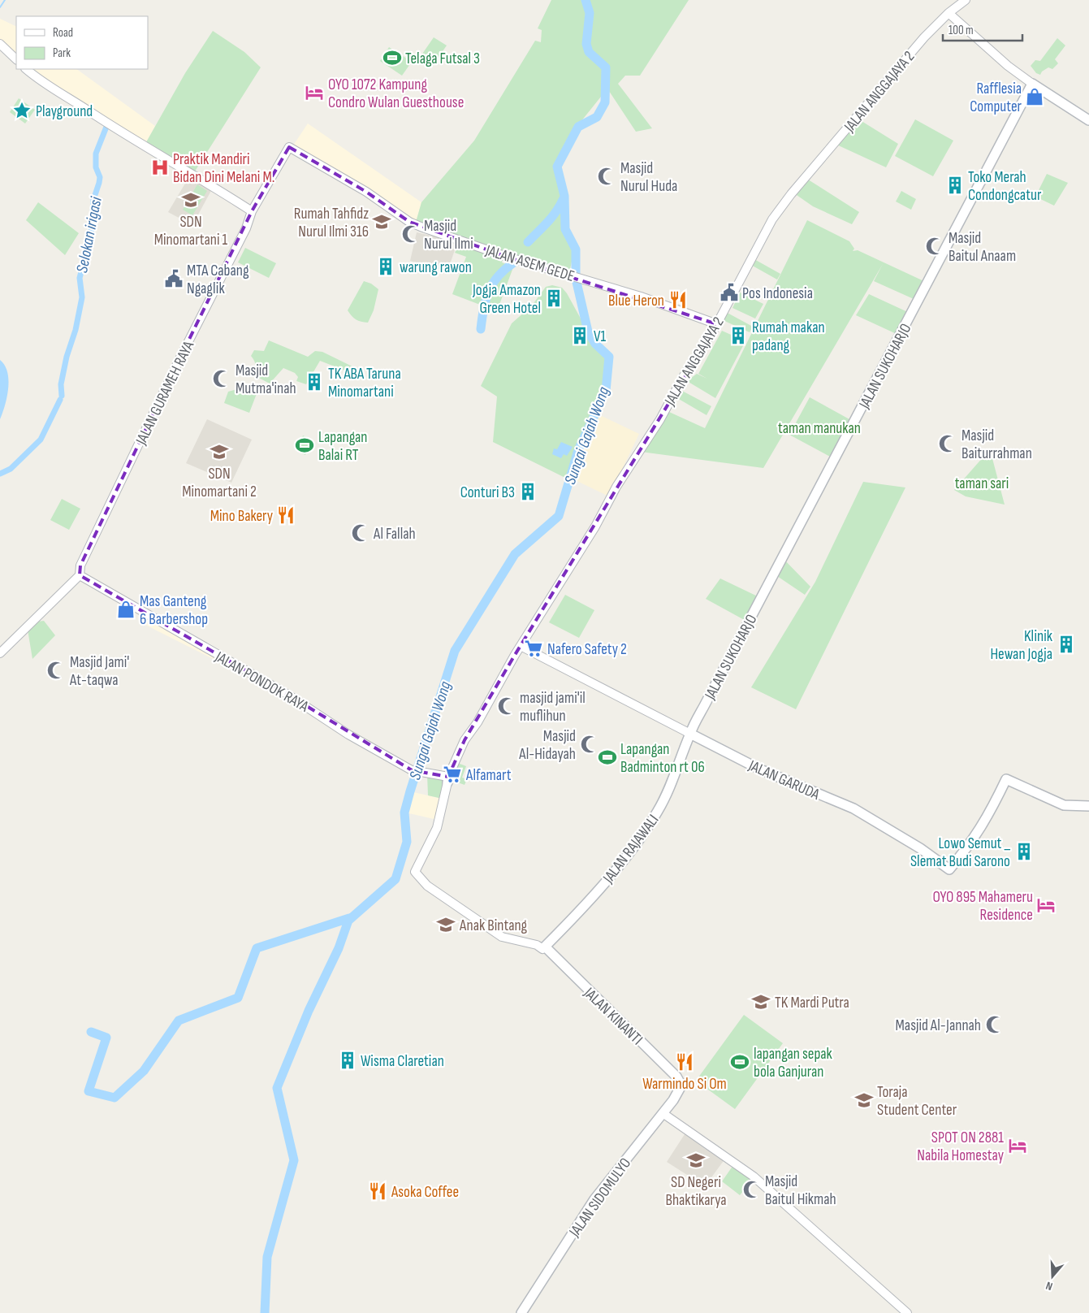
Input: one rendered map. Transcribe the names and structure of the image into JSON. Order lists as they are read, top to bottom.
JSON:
{
  "streets": {
    "main road": [
      "JALAN SUKOHARJO",
      "JALAN GARUDA",
      "JALAN RAJAWALI",
      "JALAN KINANTI",
      "JALAN SIDOMULYO"
    ],
    "street": [
      "JALAN ANGGAJAYA 2",
      "JALAN ASEM GEDE",
      "JALAN GURAMEH RAYA",
      "JALAN PONDOK RAYA"
    ]
  },
  "crossings": [
    ["JALAN ANGGAJAYA 2", "JALAN ASEM GEDE"],
    ["JALAN ANGGAJAYA 2", "JALAN PONDOK RAYA"],
    ["JALAN ANGGAJAYA 2", "JALAN GARUDA"],
    ["JALAN ANGGAJAYA 2", "JALAN RAJAWALI"],
    ["JALAN ANGGAJAYA 2", "JALAN KINANTI"],
    ["JALAN ASEM GEDE", "JALAN GURAMEH RAYA"],
    ["JALAN SUKOHARJO", "JALAN GARUDA"],
    ["JALAN SUKOHARJO", "JALAN RAJAWALI"],
    ["JALAN GURAMEH RAYA", "JALAN PONDOK RAYA"],
    ["JALAN GARUDA", "JALAN RAJAWALI"],
    ["JALAN RAJAWALI", "JALAN KINANTI"],
    ["JALAN KINANTI", "JALAN SIDOMULYO"]
  ],
  "water": ["Selokan irigasi", "Sungai Gajah Wong"],
  "parks": ["taman manukan", "taman sari"],
  "places": {
    "sports": [
      "Telaga Futsal 3",
      "Lapangan Balai RT",
      "Lapangan Badminton rt 06",
      "lapangan sepak bola Ganjuran"
    ],
    "hotel": ["OYO 1072 Kampung Condro Wulan Guesthouse", "OYO 895 Mahameru Residence", "SPOT ON 2881 Nabila Homestay"],
    "shop": ["Rafflesia Computer", "Mas Ganteng 6 Barbershop"],
    "place": ["Playground"],
    "hospital": ["Praktik Mandiri Bidan Dini Melani M."],
    "mosque": [
      "Masjid Nurul Huda",
      "Masjid Nurul Ilmi",
      "Masjid Baitul Anaam",
      "Masjid Mutma'inah",
      "Masjid Baiturrahman",
      "Al Fallah",
      "Masjid Jami' At-taqwa",
      "masjid jami'il muflihun",
      "Masjid Al-Hidayah",
      "Masjid Al-Jannah",
      "Masjid Baitul Hikmah"
    ],
    "building": [
      "Toko Merah Condongcatur",
      "warung rawon",
      "Jogja Amazon Green Hotel",
      "V1",
      "Rumah makan padang",
      "TK ABA Taruna Minomartani",
      "Conturi B3",
      "Klinik Hewan Jogja",
      "Lowo Semut _ Slemat Budi Sarono",
      "Wisma Claretian"
    ],
    "school or university": [
      "SDN Minomartani 1",
      "Rumah Tahfidz Nurul Ilmi 316",
      "SDN Minomartani 2",
      "Anak Bintang",
      "TK Mardi Putra",
      "Toraja Student Center",
      "SD Negeri Bhaktikarya"
    ],
    "public building": ["MTA Cabang Ngaglik", "Pos Indonesia"],
    "restaurant": [
      "Blue Heron",
      "Mino Bakery",
      "Warmindo Si Om",
      "Asoka Coffee"
    ],
    "supermarket": ["Nafero Safety 2", "Alfamart"]
  },
  "legend": ["Road", "Park"],
  "scale_bar": "100 m",
  "north": "bottom"
}
